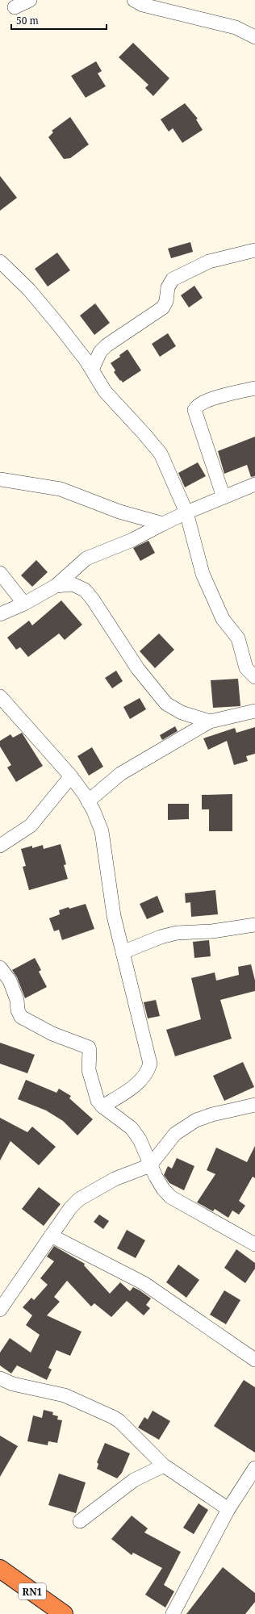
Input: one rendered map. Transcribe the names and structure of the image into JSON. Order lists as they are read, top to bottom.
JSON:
{
  "streets": {
    "highway": ["RN1"]
  },
  "scale_bar": "50 m"
}
